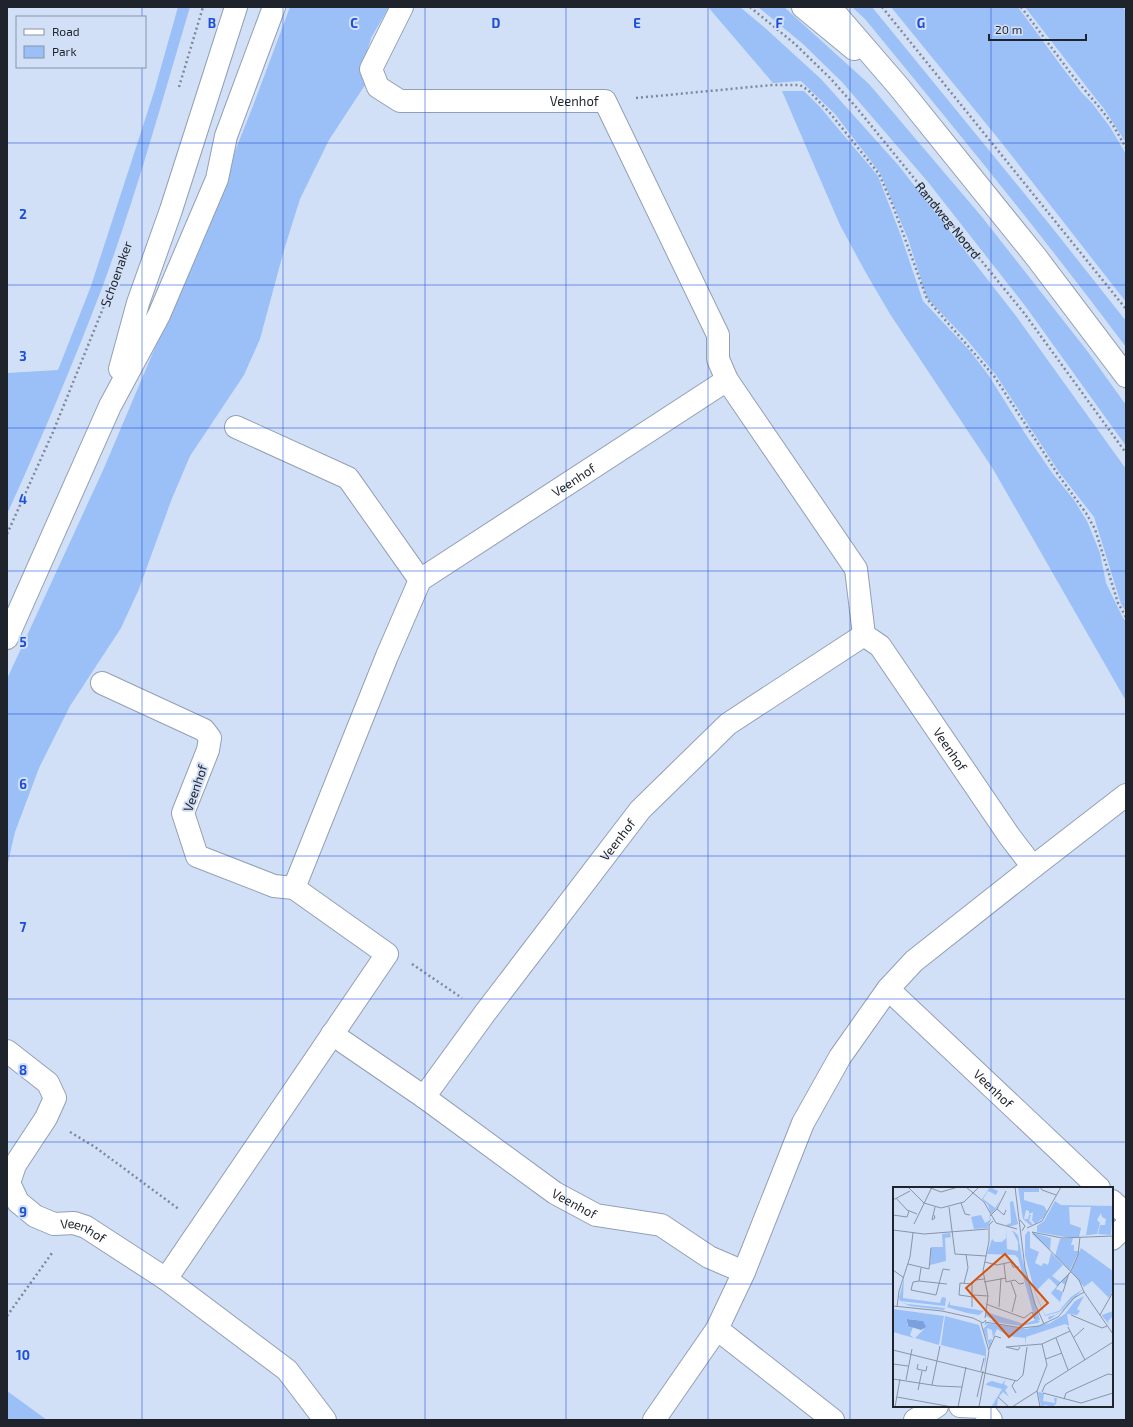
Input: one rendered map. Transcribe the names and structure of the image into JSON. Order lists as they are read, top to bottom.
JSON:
{
  "streets": {
    "street": ["Veenhof"],
    "path": ["Randweg Noord", "Schoenaker"]
  },
  "legend": ["Road", "Park"],
  "scale_bar": "20 m",
  "grid": {
    "columns": [
      "B",
      "C",
      "D",
      "E",
      "F",
      "G"
    ],
    "rows": [
      "2",
      "3",
      "4",
      "5",
      "6",
      "7",
      "8",
      "9",
      "10"
    ]
  }
}
